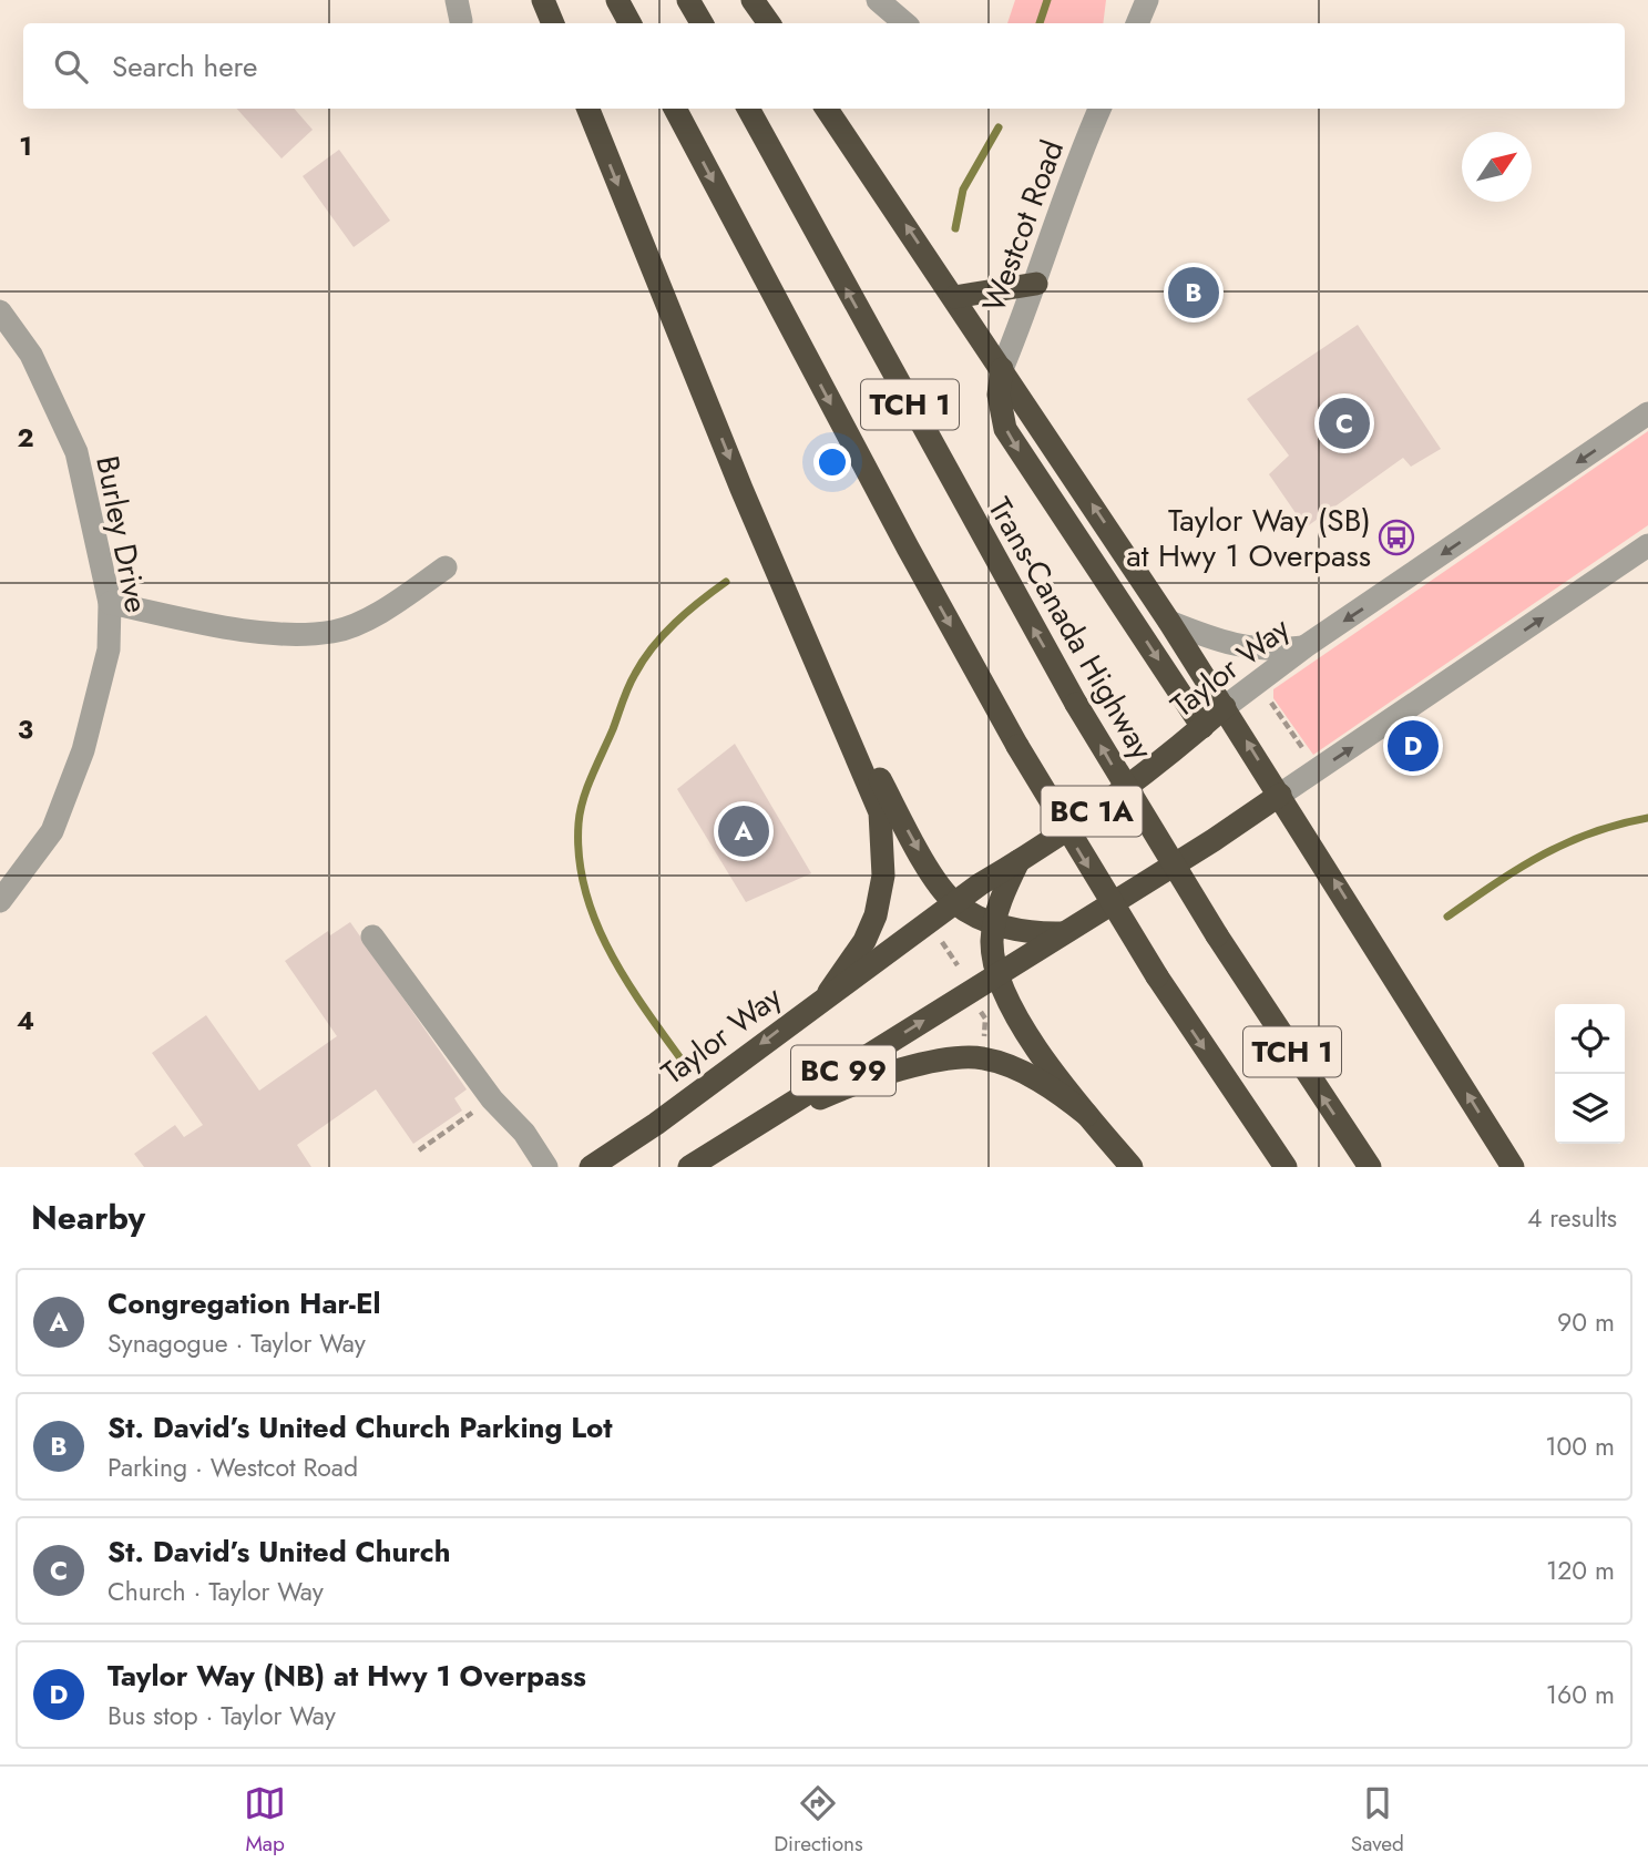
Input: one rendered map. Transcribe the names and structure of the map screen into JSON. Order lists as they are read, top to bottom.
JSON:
{
  "streets": {
    "highway": [
      "TCH 1",
      "Trans-Canada Highway",
      "Taylor Way",
      "BC 1A",
      "BC 99"
    ],
    "street": ["Westcot Road", "Burley Drive"]
  },
  "places": {
    "bus stop": ["Taylor Way (SB) at Hwy 1 Overpass"]
  },
  "north": "top right",
  "page": {
    "search": "Search here",
    "pins": [
      "B",
      "C",
      "D",
      "A"
    ],
    "heading": ["Nearby", "4 results"],
    "list": [
      {
        "mark": "A",
        "name": "Congregation Har-El",
        "note": "Synagogue · Taylor Way",
        "value": "90 m"
      },
      {
        "mark": "B",
        "name": "St. David’s United Church Parking Lot",
        "note": "Parking · Westcot Road",
        "value": "100 m"
      },
      {
        "mark": "C",
        "name": "St. David’s United Church",
        "note": "Church · Taylor Way",
        "value": "120 m"
      },
      {
        "mark": "D",
        "name": "Taylor Way (NB) at Hwy 1 Overpass",
        "note": "Bus stop · Taylor Way",
        "value": "160 m"
      }
    ],
    "nav": ["Map", "Directions", "Saved"]
  },
  "grid": {
    "rows": [
      "1",
      "2",
      "3",
      "4"
    ]
  }
}
